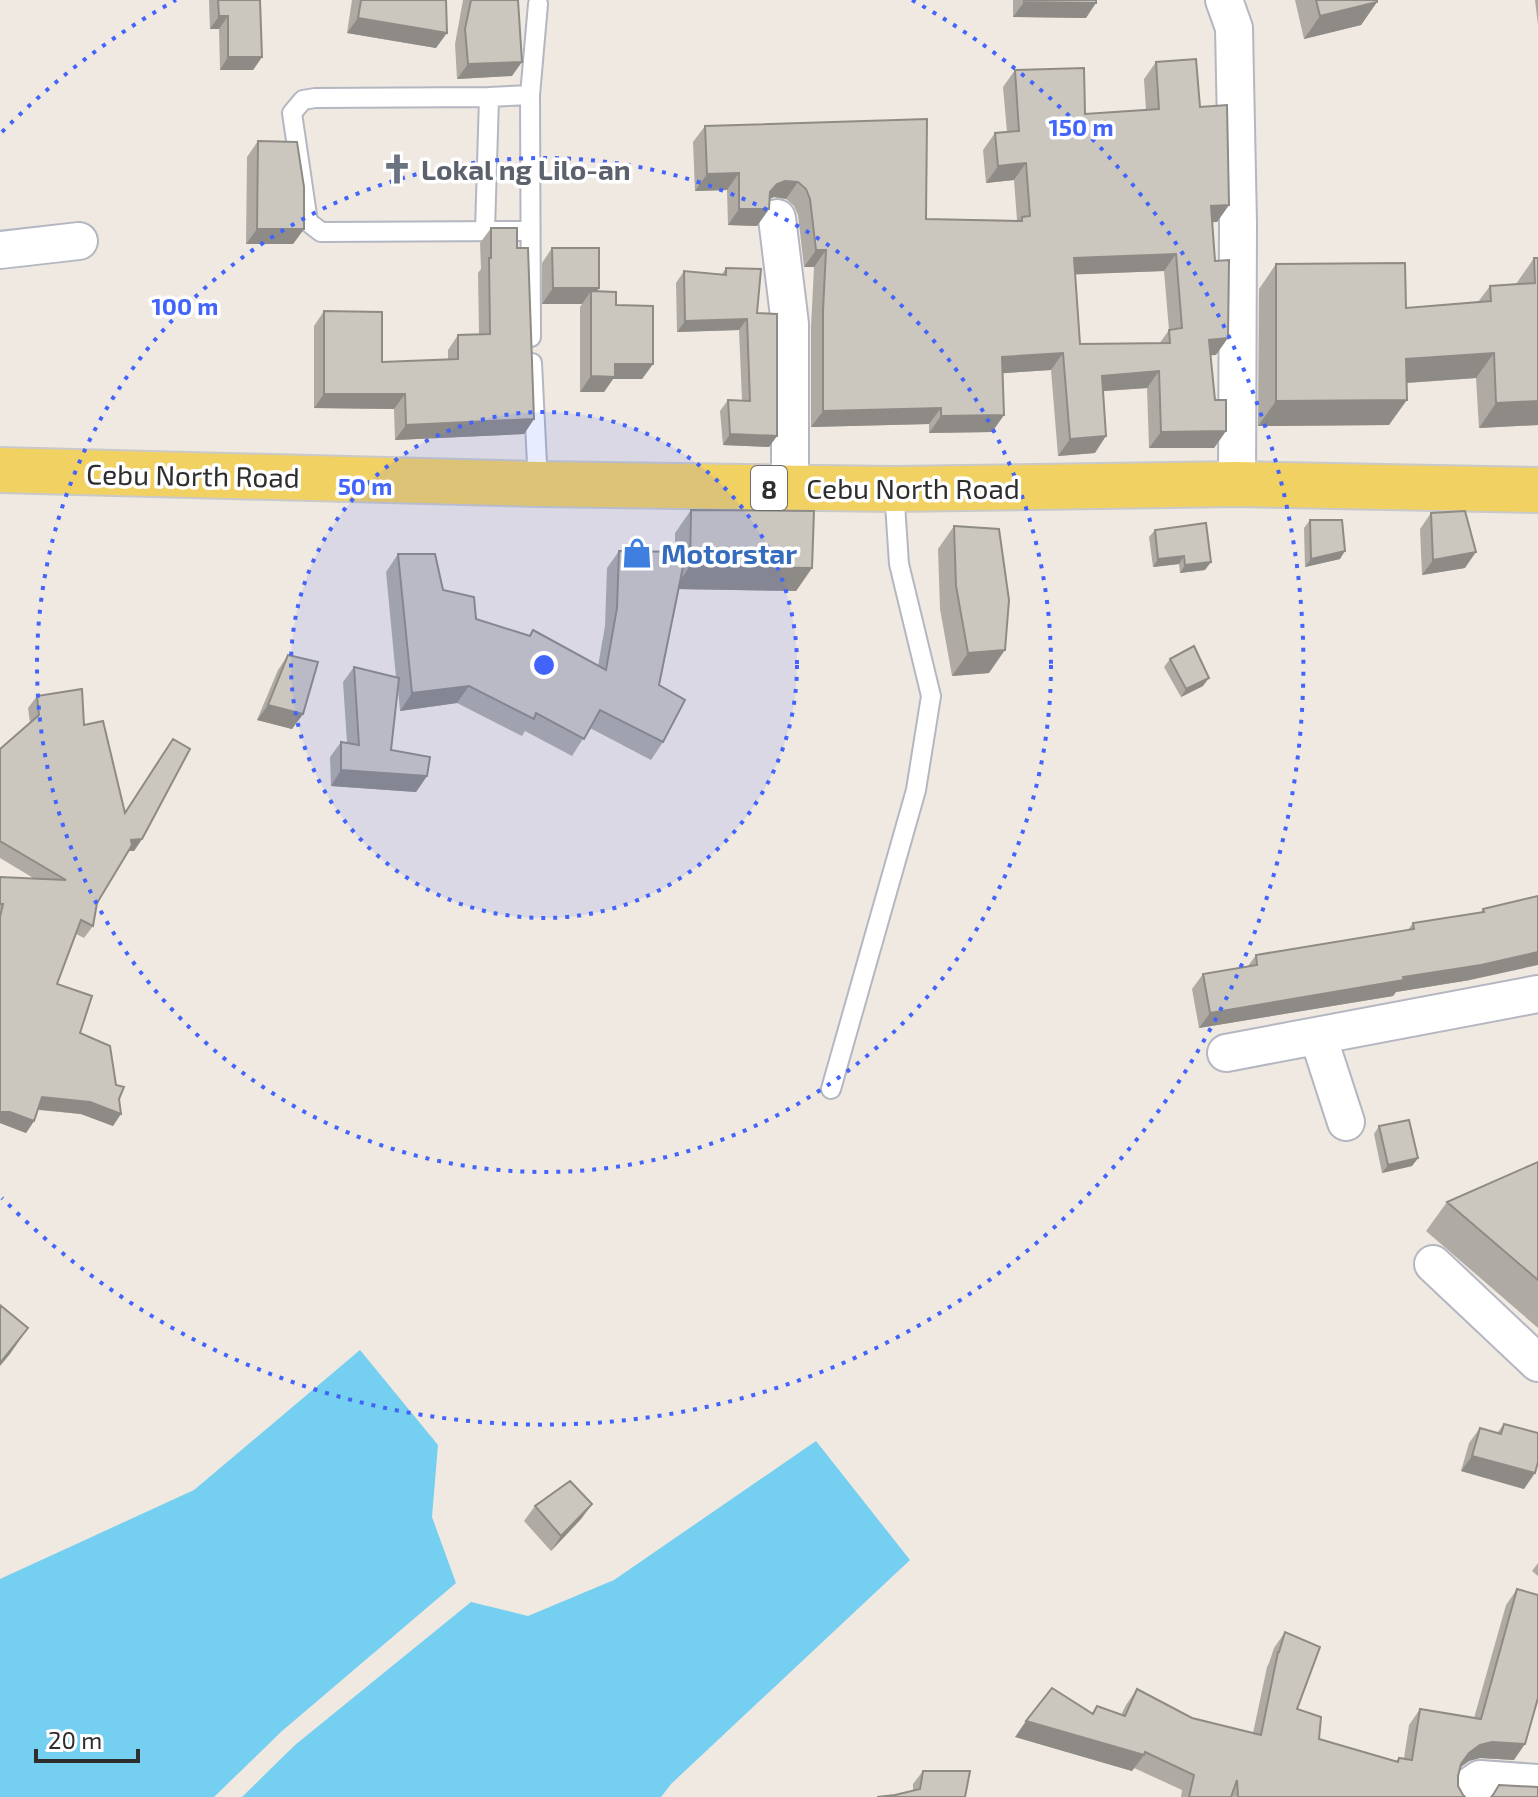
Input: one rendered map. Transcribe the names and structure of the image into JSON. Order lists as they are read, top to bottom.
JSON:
{
  "streets": {
    "main road": ["Cebu North Road", "8"]
  },
  "places": {
    "church": ["Lokal ng Lilo-an"],
    "shop": ["Motorstar"]
  },
  "scale_bar": "20 m",
  "rings": ["150 m", "100 m", "50 m"]
}
